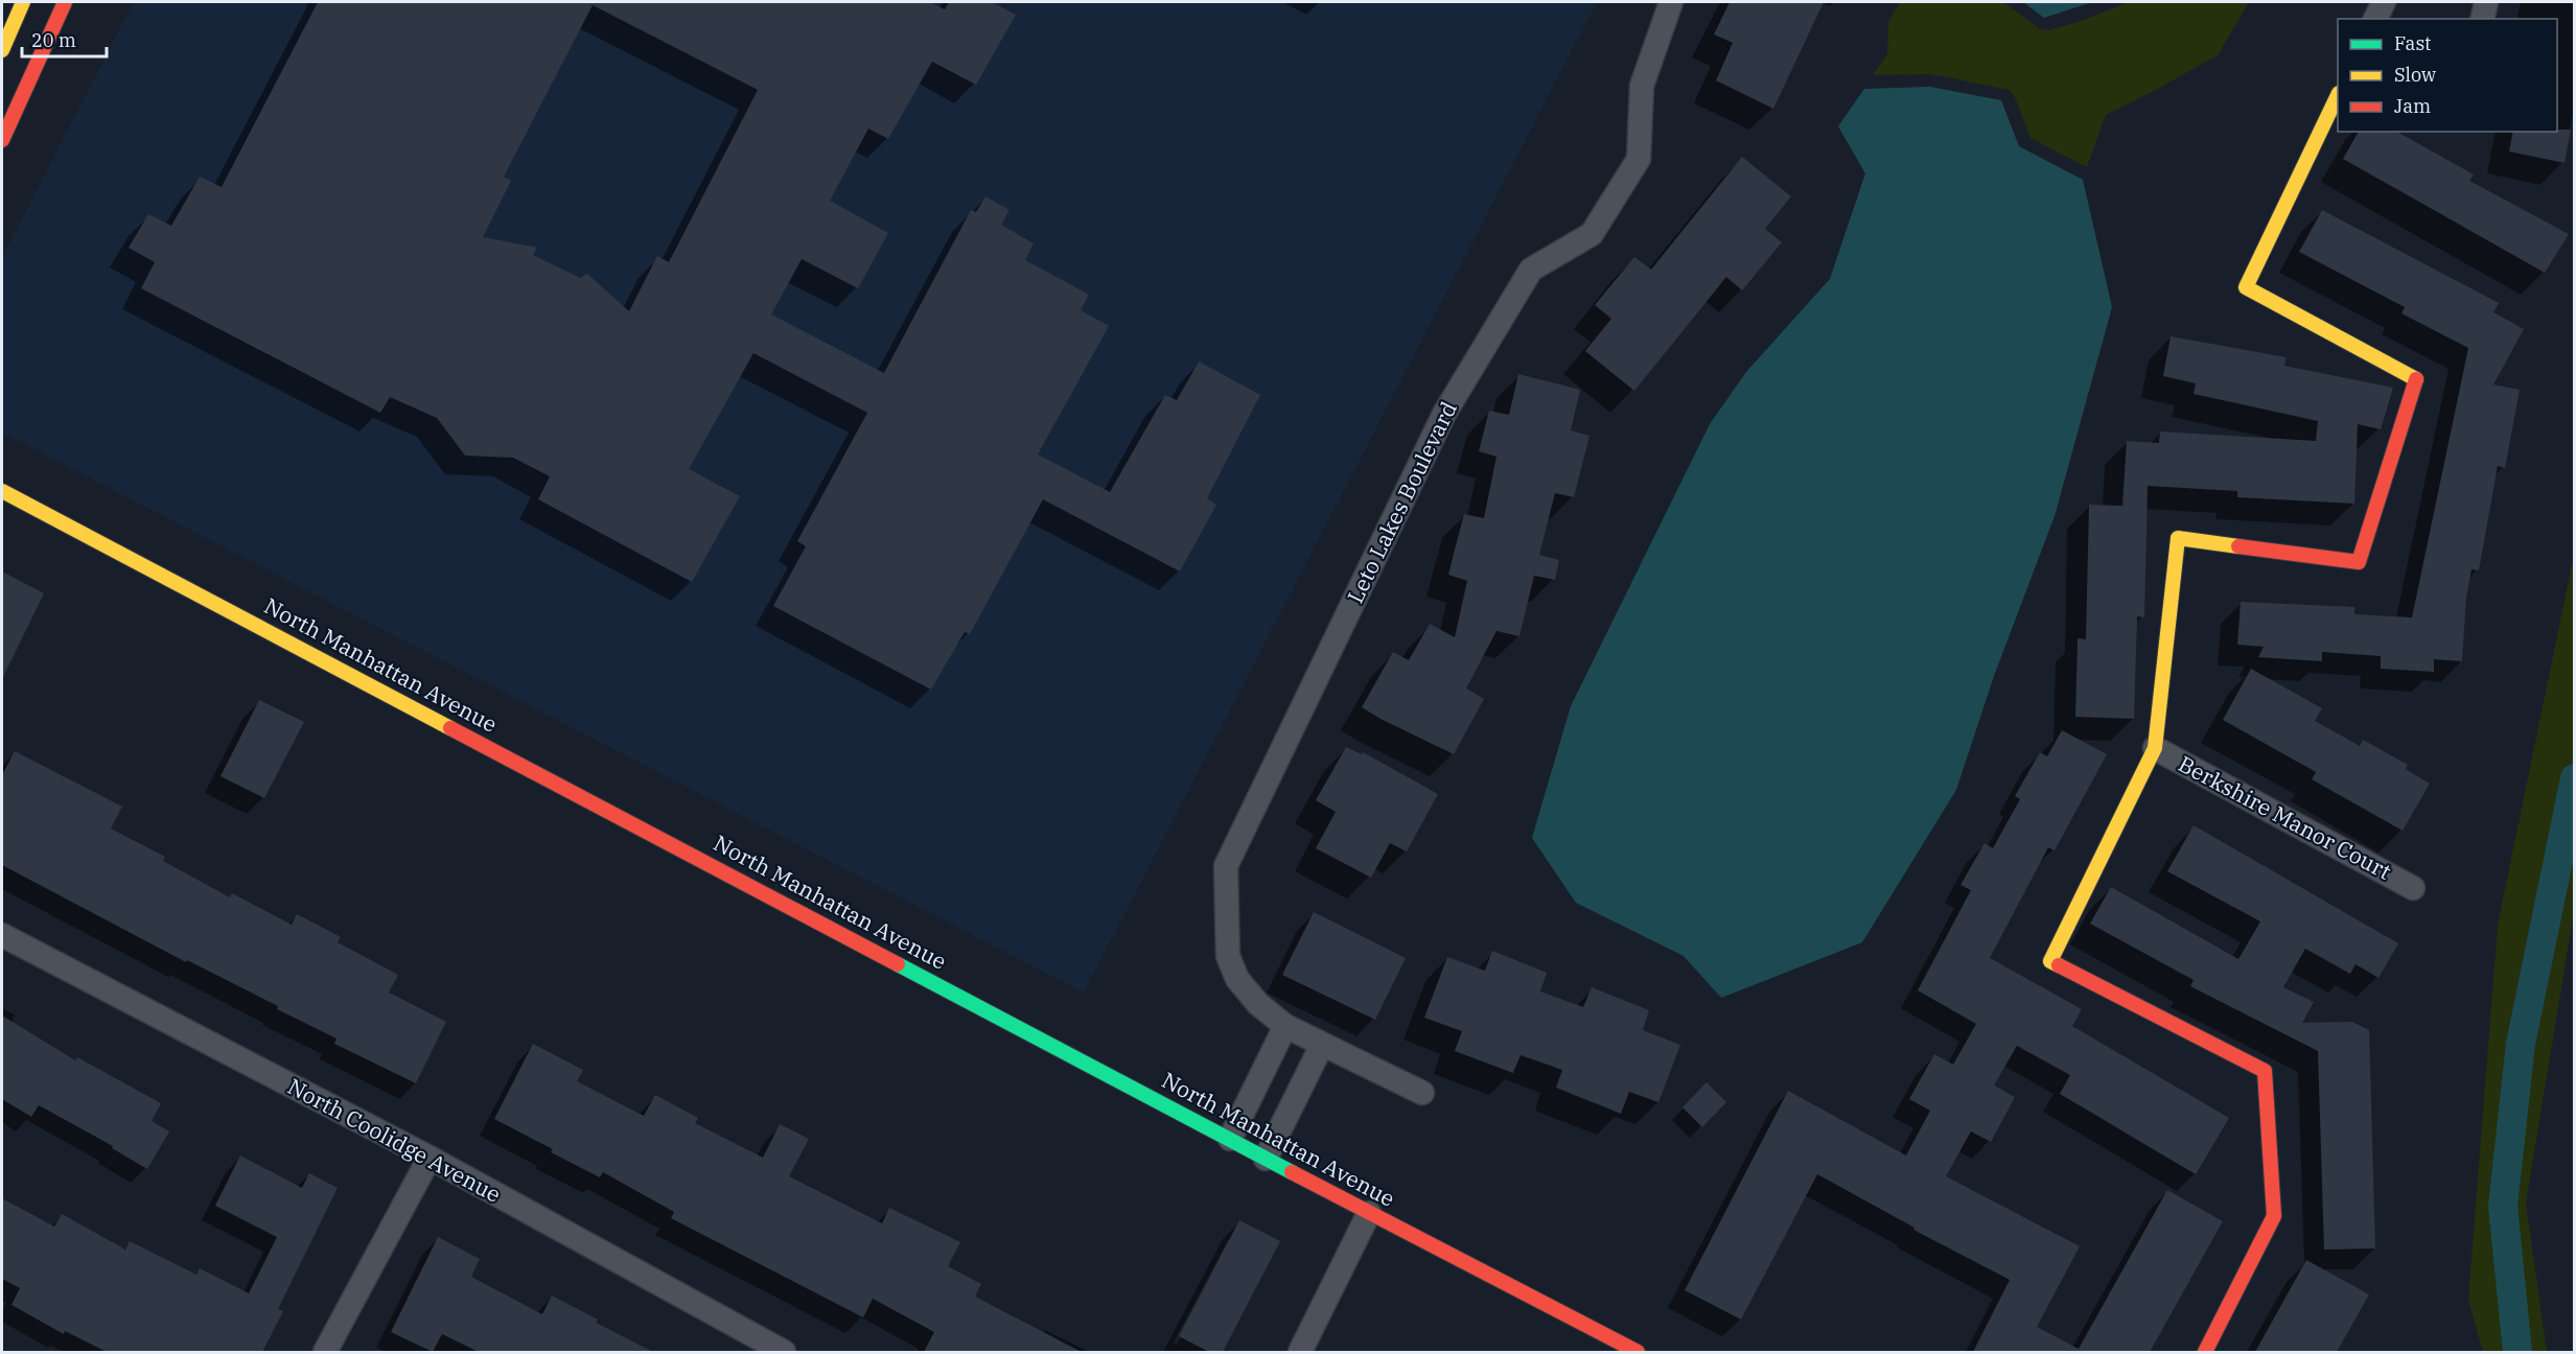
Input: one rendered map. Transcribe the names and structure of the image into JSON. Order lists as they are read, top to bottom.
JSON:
{
  "streets": {
    "street": [
      "Leto Lakes Boulevard",
      "North Manhattan Avenue",
      "Berkshire Manor Court",
      "North Coolidge Avenue"
    ]
  },
  "legend": ["Fast", "Slow", "Jam"],
  "scale_bar": "20 m"
}
